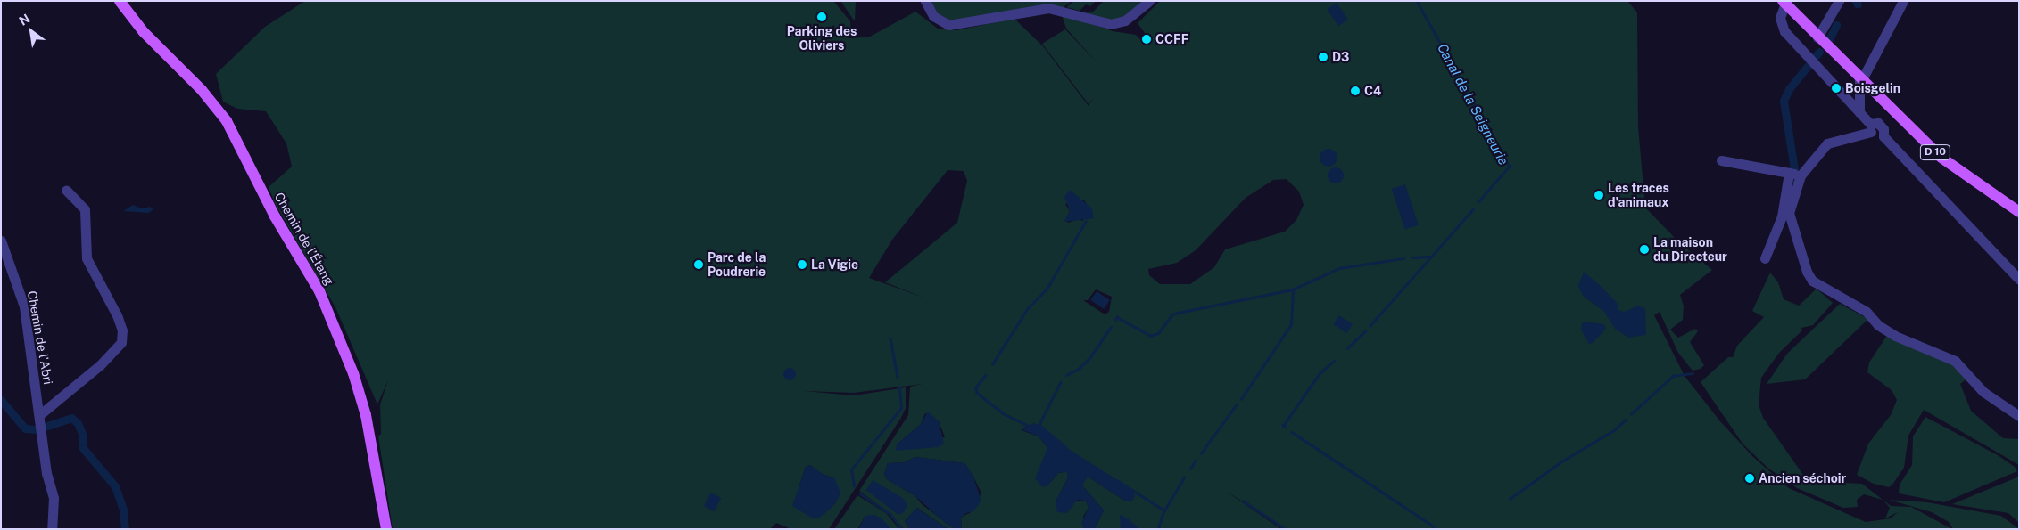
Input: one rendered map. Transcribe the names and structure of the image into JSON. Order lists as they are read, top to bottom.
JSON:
{
  "streets": {
    "main road": ["D 10", "Chemin de l’Étang"],
    "street": ["Chemin de l'Abri"]
  },
  "water": ["Canal de la Seigneurie"],
  "places": [
    "Parking des Oliviers",
    "CCFF",
    "D3",
    "Boisgelin",
    "C4",
    "Les traces d'animaux",
    "La maison du Directeur",
    "Parc de la Poudrerie",
    "La Vigie",
    "Ancien séchoir"
  ],
  "north": "top left"
}
